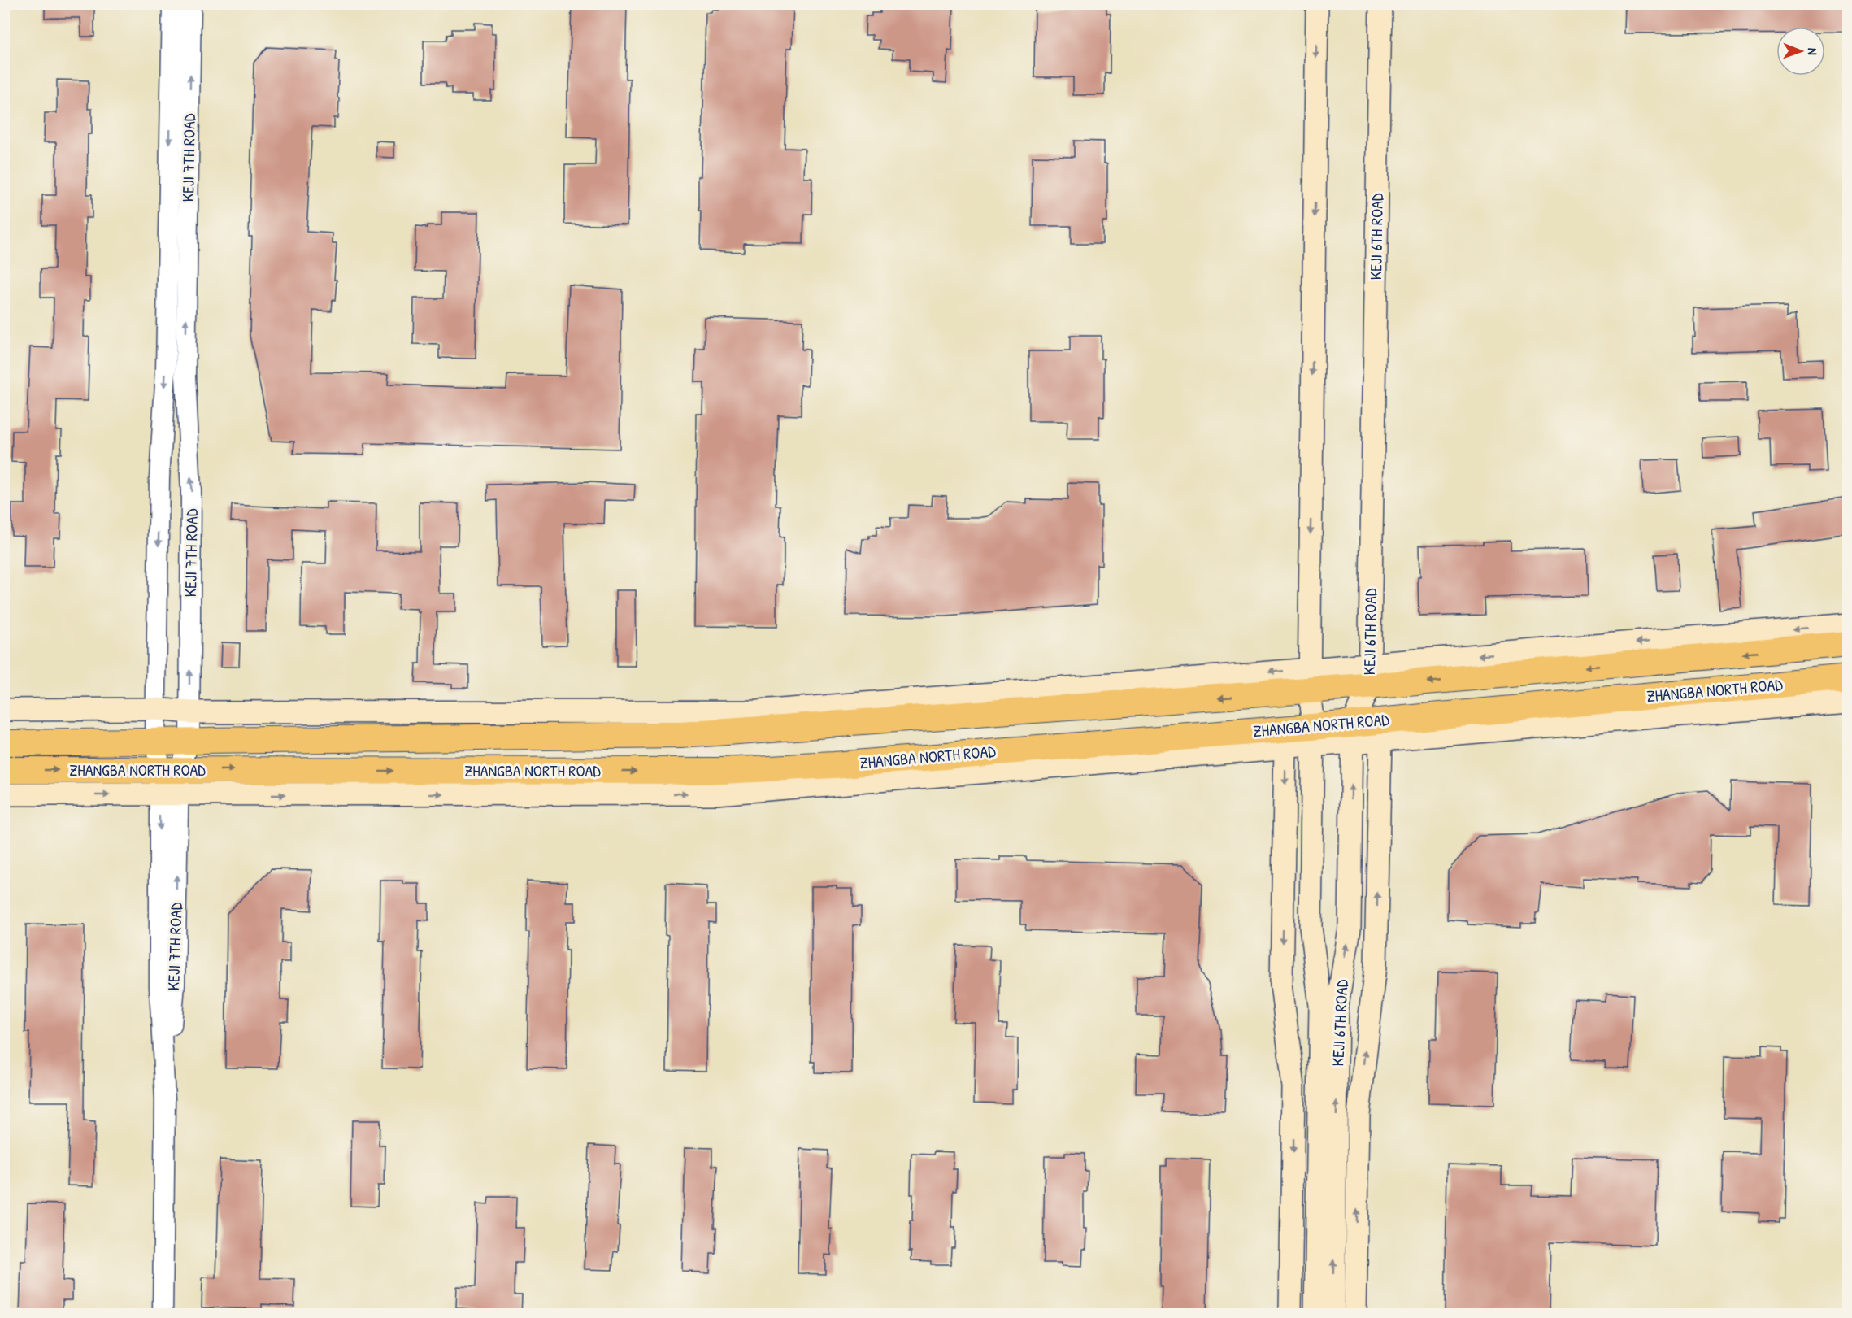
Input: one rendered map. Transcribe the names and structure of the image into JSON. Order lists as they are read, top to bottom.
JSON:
{
  "streets": {
    "main road": ["KEJI 6TH ROAD", "ZHANGBA NORTH ROAD"],
    "street": ["KEJI 7TH ROAD"]
  },
  "crossings": [
    ["KEJI 7TH ROAD", "ZHANGBA NORTH ROAD"],
    ["KEJI 6TH ROAD", "ZHANGBA NORTH ROAD"]
  ],
  "north": "right"
}
